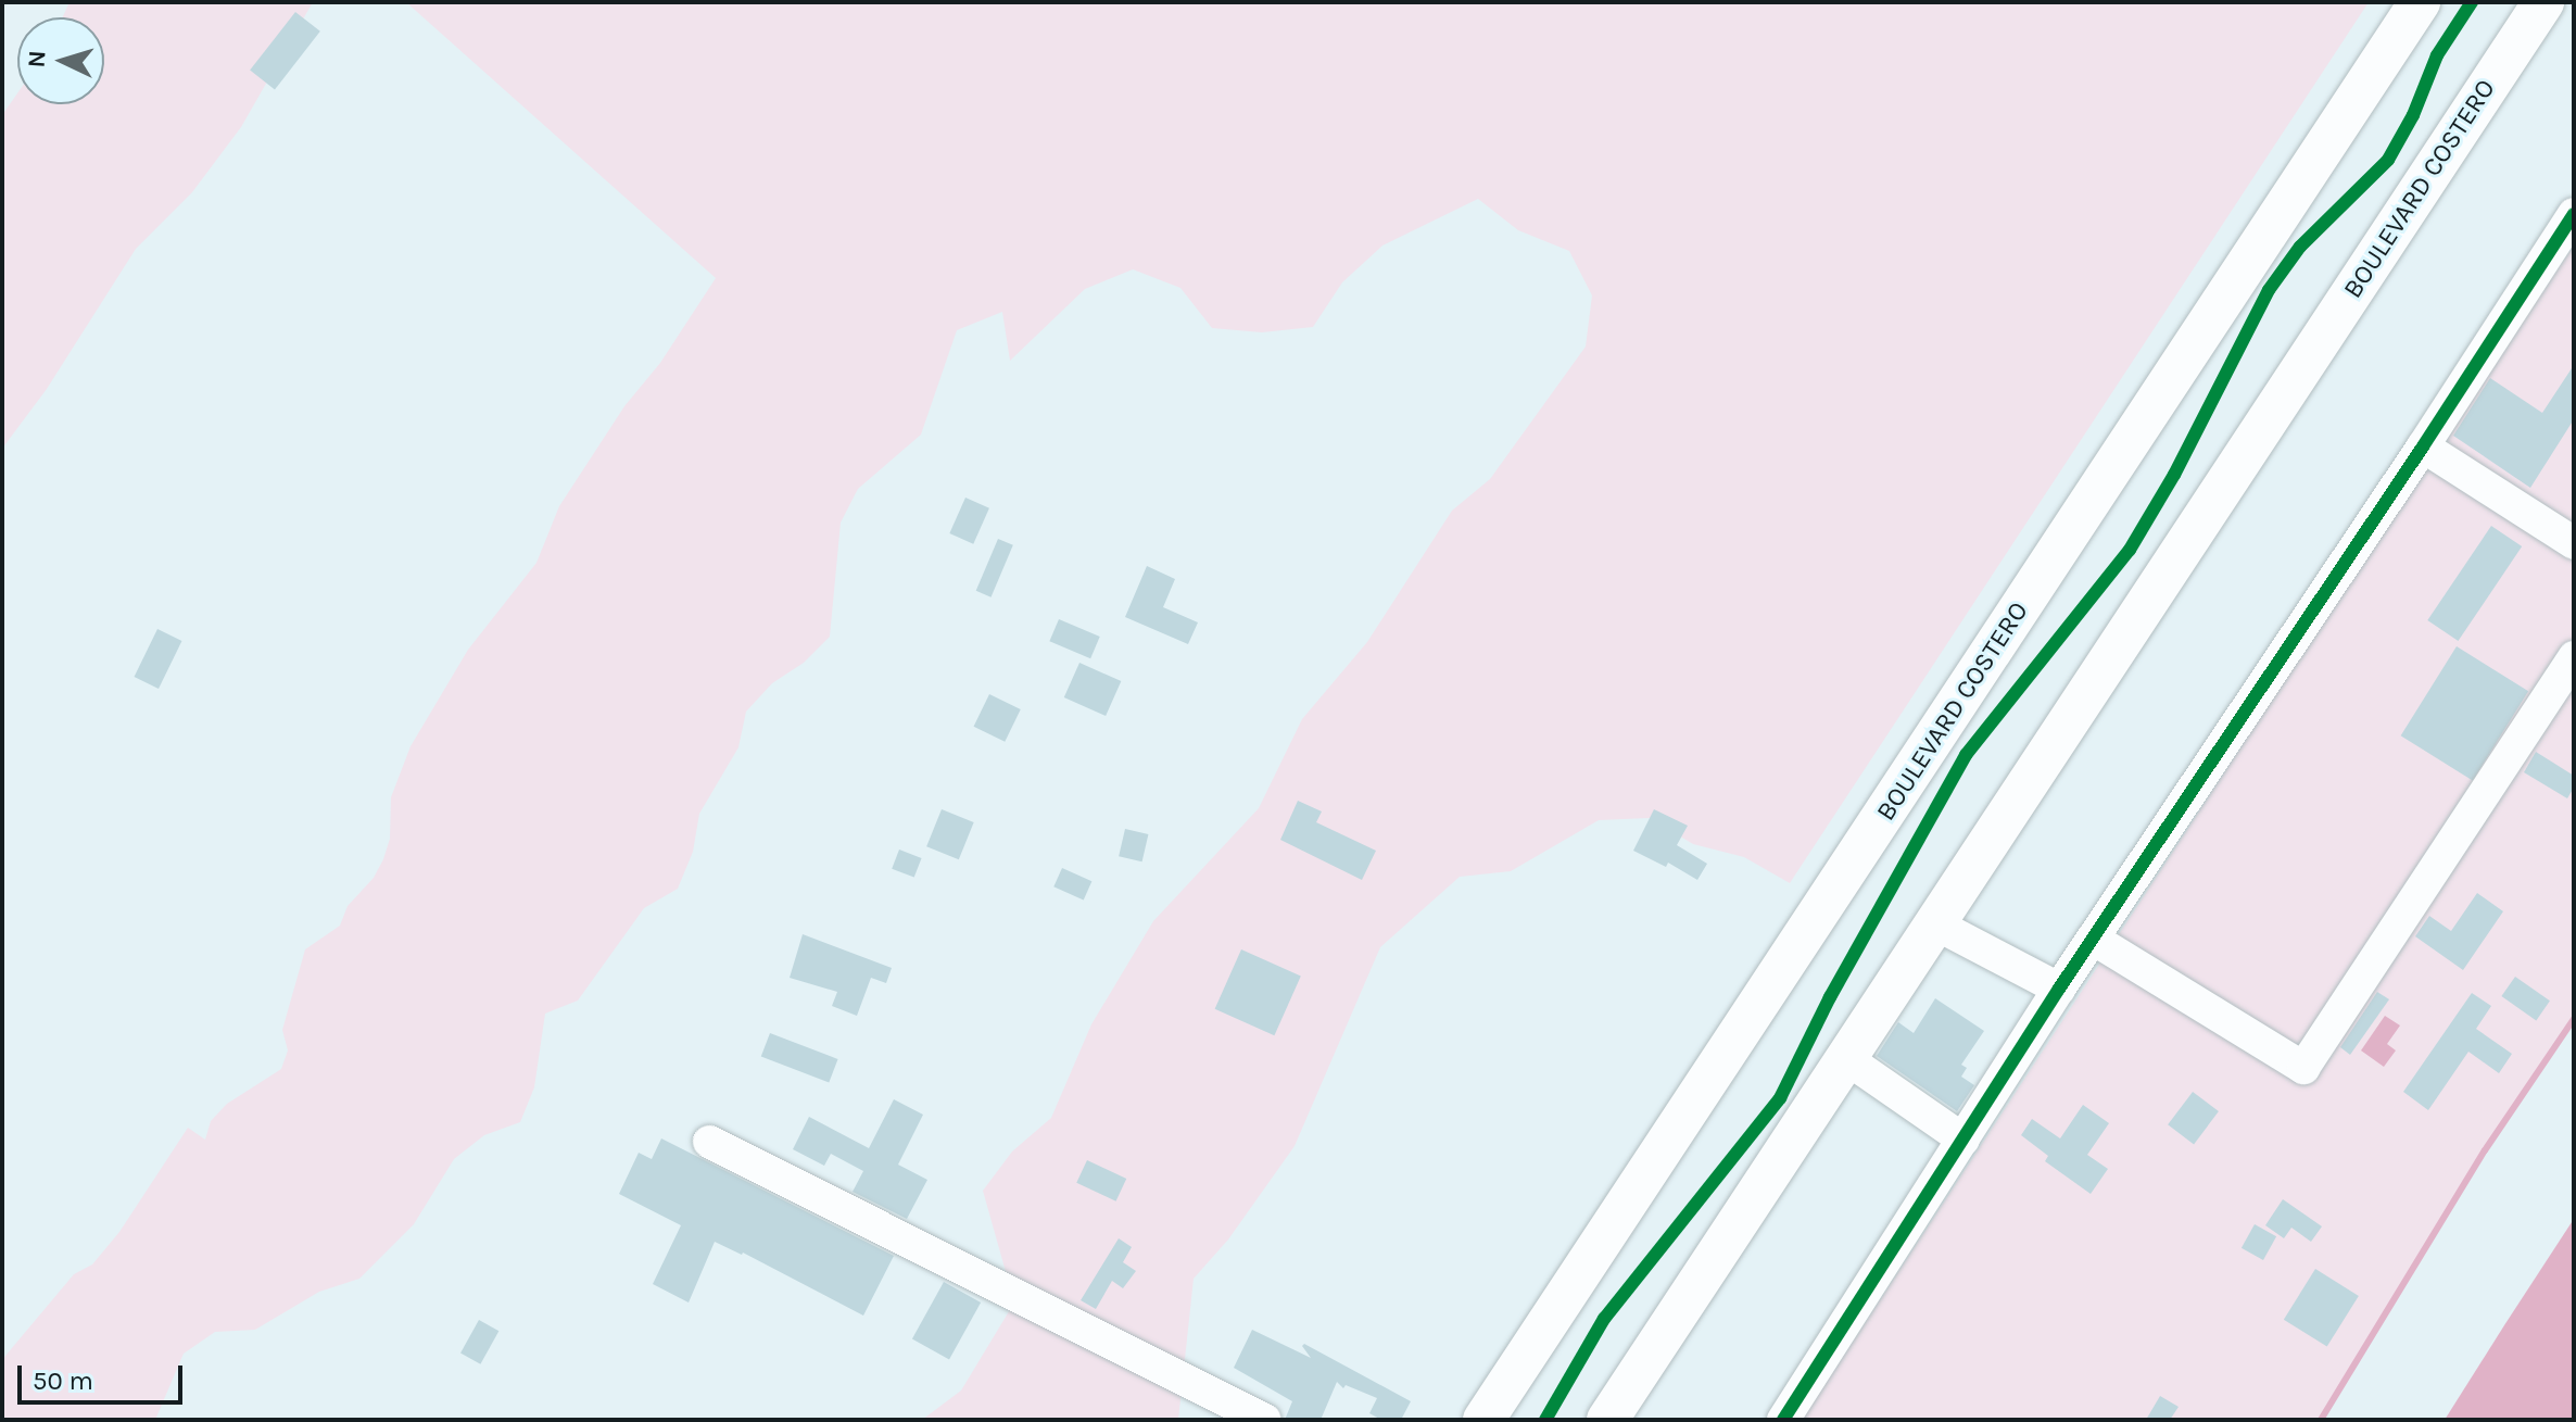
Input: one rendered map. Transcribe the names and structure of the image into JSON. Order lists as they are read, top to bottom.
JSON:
{
  "streets": {
    "main road": ["BOULEVARD COSTERO"]
  },
  "scale_bar": "50 m",
  "north": "left"
}
